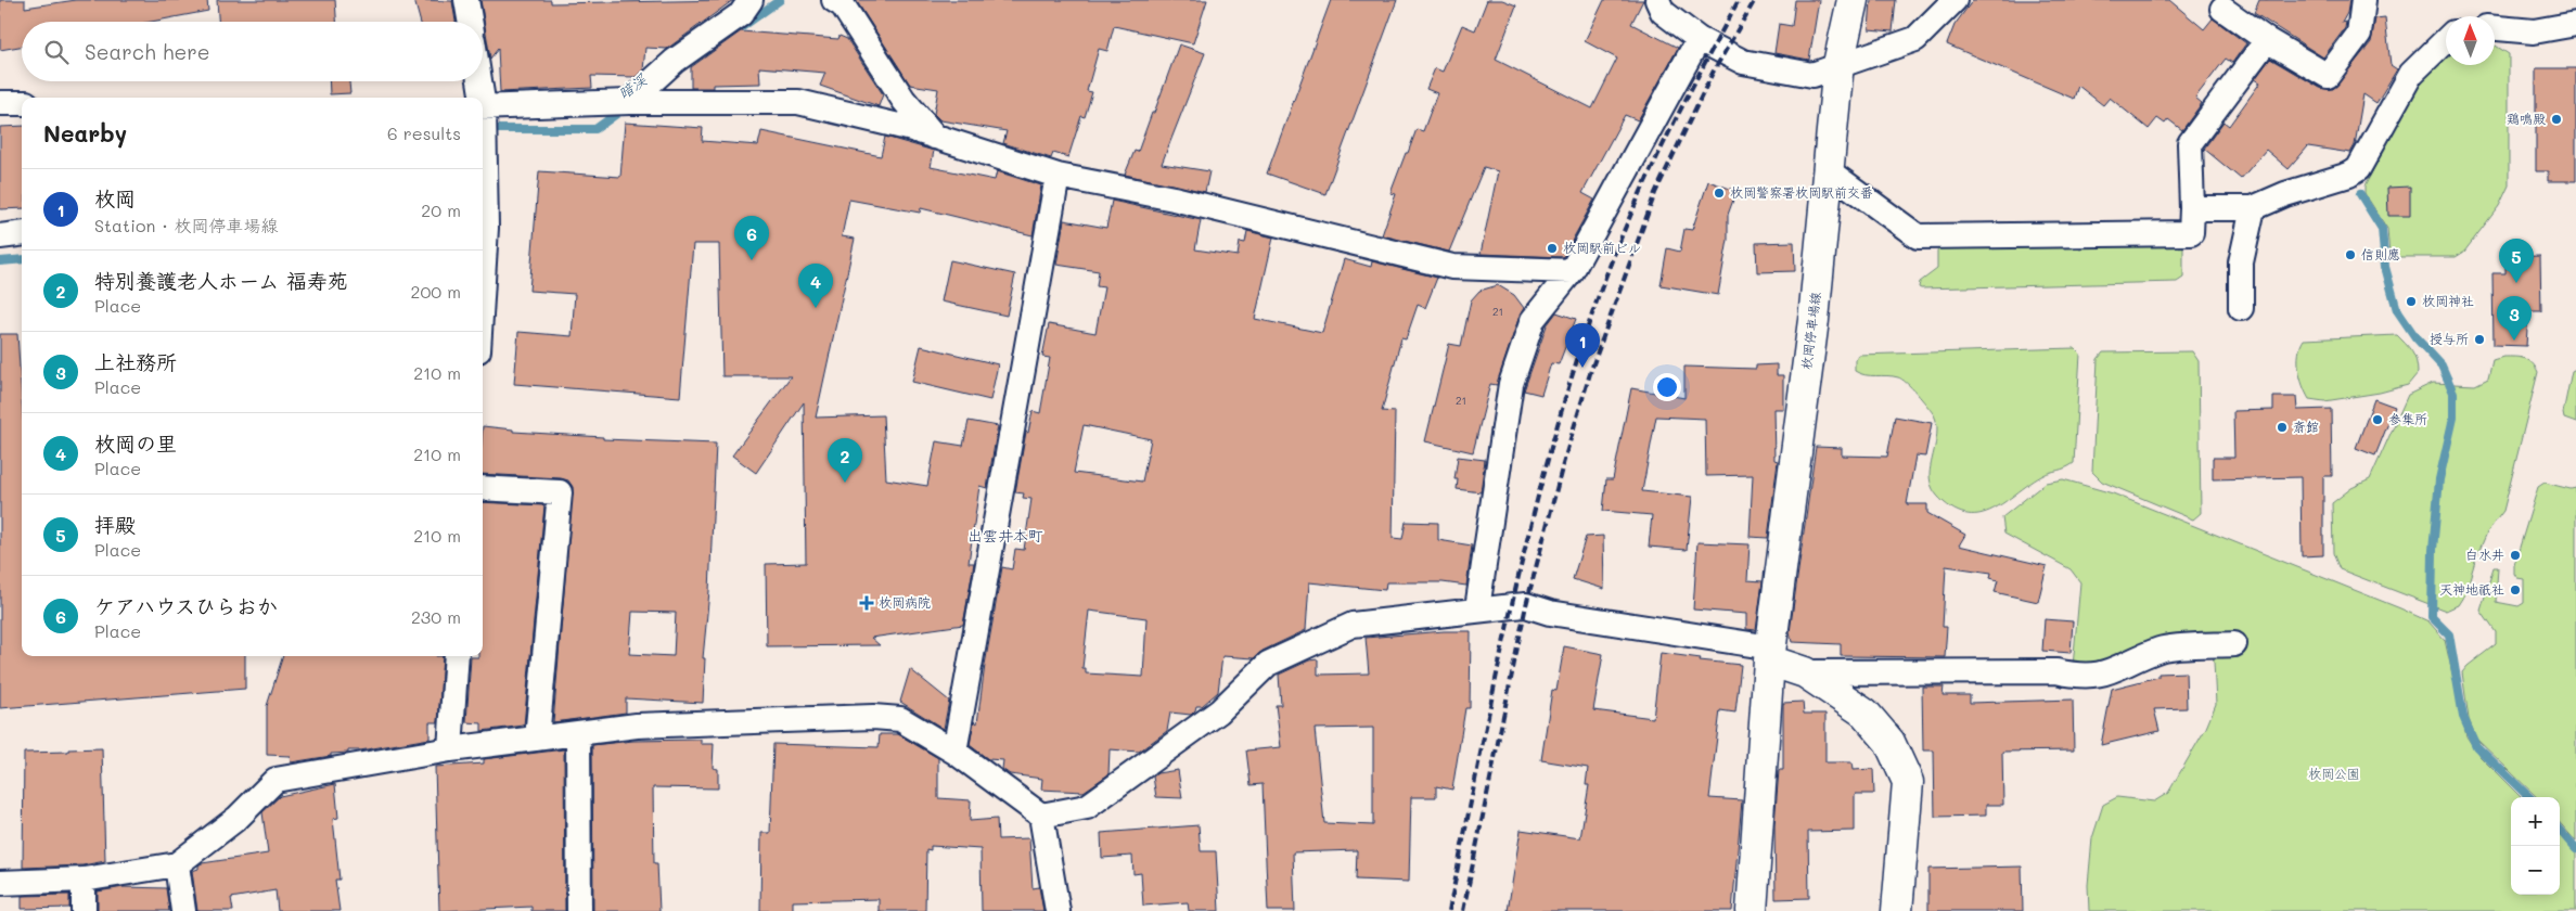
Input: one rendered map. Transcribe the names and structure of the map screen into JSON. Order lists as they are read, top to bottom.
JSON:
{
  "streets": {
    "main road": ["枚岡停車場線"]
  },
  "districts": ["出雲井本町"],
  "water": ["暗渓"],
  "parks": ["枚岡公園"],
  "places": {
    "other": [
      "鶏鳴殿",
      "枚岡警察署枚岡駅前交番",
      "枚岡駅前ビル",
      "信則應",
      "枚岡神社",
      "授与所",
      "参集所",
      "斎館",
      "白水井",
      "天神地祇社"
    ],
    "health": ["枚岡病院"]
  },
  "house_numbers": ["21", "21"],
  "north": "top",
  "page": {
    "search": "Search here",
    "heading": ["Nearby", "6 results"],
    "list": [
      {
        "mark": "1",
        "name": "枚岡",
        "note": "Station · 枚岡停車場線",
        "value": "20 m"
      },
      {
        "mark": "2",
        "name": "特別養護老人ホーム 福寿苑",
        "note": "Place",
        "value": "200 m"
      },
      {
        "mark": "3",
        "name": "上社務所",
        "note": "Place",
        "value": "210 m"
      },
      {
        "mark": "4",
        "name": "枚岡の里",
        "note": "Place",
        "value": "210 m"
      },
      {
        "mark": "5",
        "name": "拝殿",
        "note": "Place",
        "value": "210 m"
      },
      {
        "mark": "6",
        "name": "ケアハウスひらおか",
        "note": "Place",
        "value": "230 m"
      }
    ],
    "pins": [
      "6",
      "5",
      "4",
      "3",
      "1",
      "2"
    ],
    "map_buttons": ["+", "−"]
  }
}
